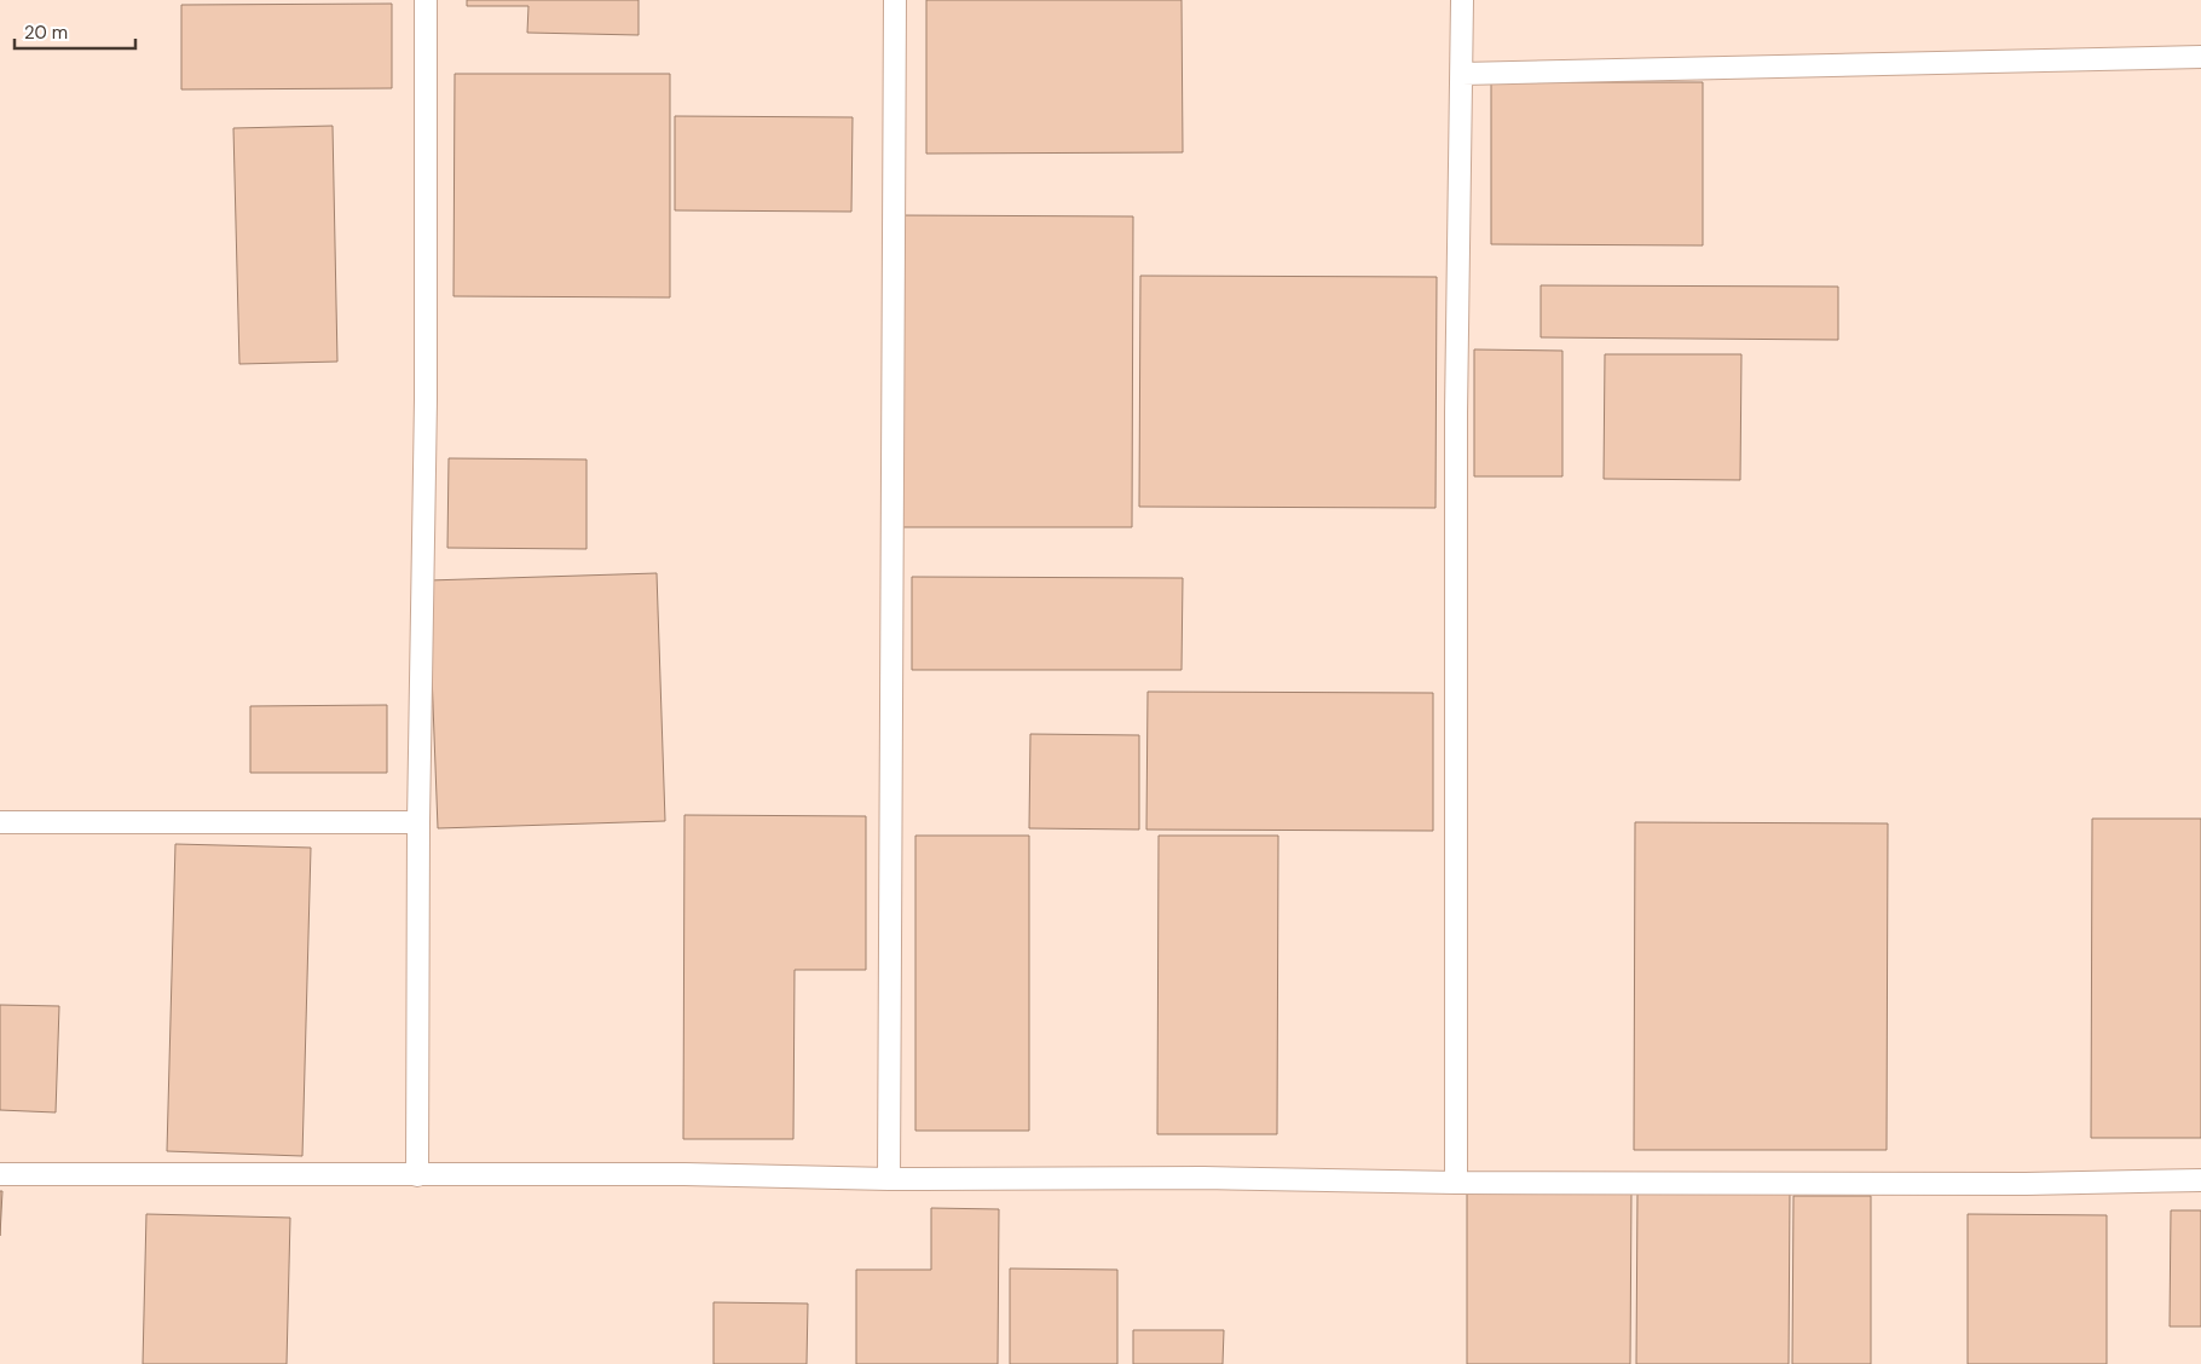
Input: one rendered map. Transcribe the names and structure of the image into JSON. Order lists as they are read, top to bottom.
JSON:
{
  "scale_bar": "20 m"
}
